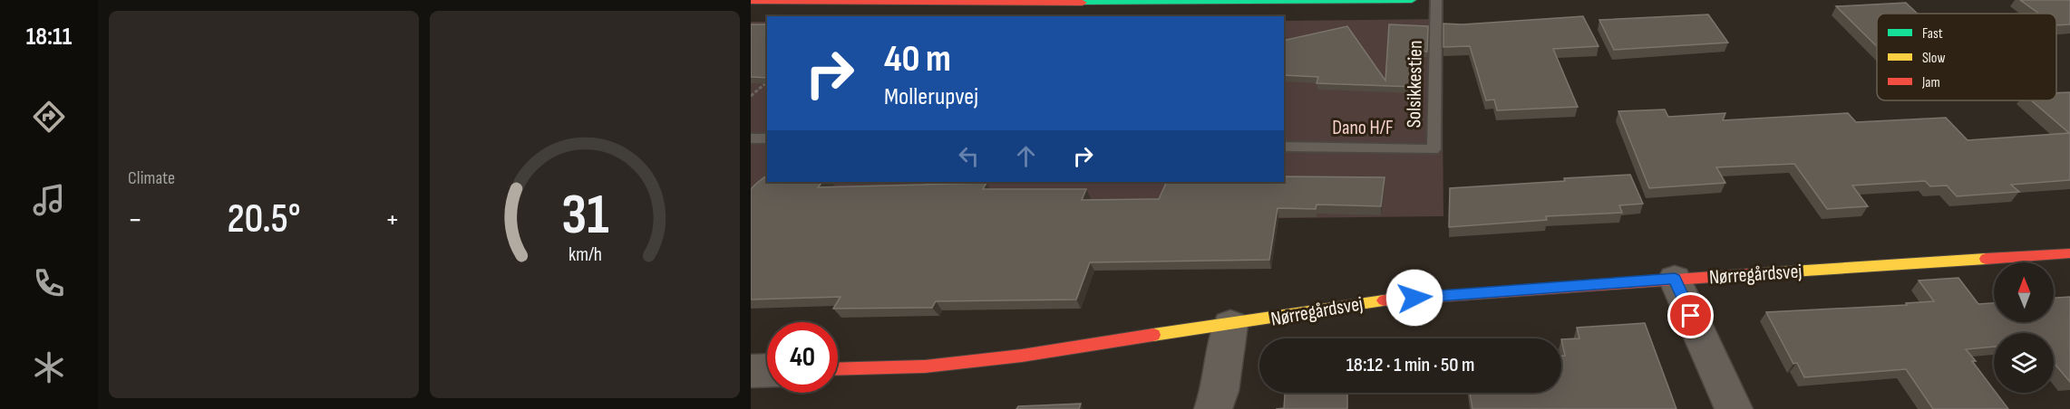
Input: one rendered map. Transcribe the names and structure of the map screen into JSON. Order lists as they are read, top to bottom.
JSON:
{
  "streets": {
    "street": ["Nørregårdsvej"],
    "lane": ["Solsikkestien"]
  },
  "parks": ["Dano H/F"],
  "legend": ["Fast", "Slow", "Jam"],
  "north": "top",
  "page": {
    "tabs": "18:11",
    "tile": "Climate",
    "turn": ["40 m", "Mollerupvej"],
    "heat": ["−", "20.5°", "+"],
    "limit": "40",
    "trip": "18:12 · 1 min · 50 m",
    "gauge": ["31", "km/h"]
  }
}
